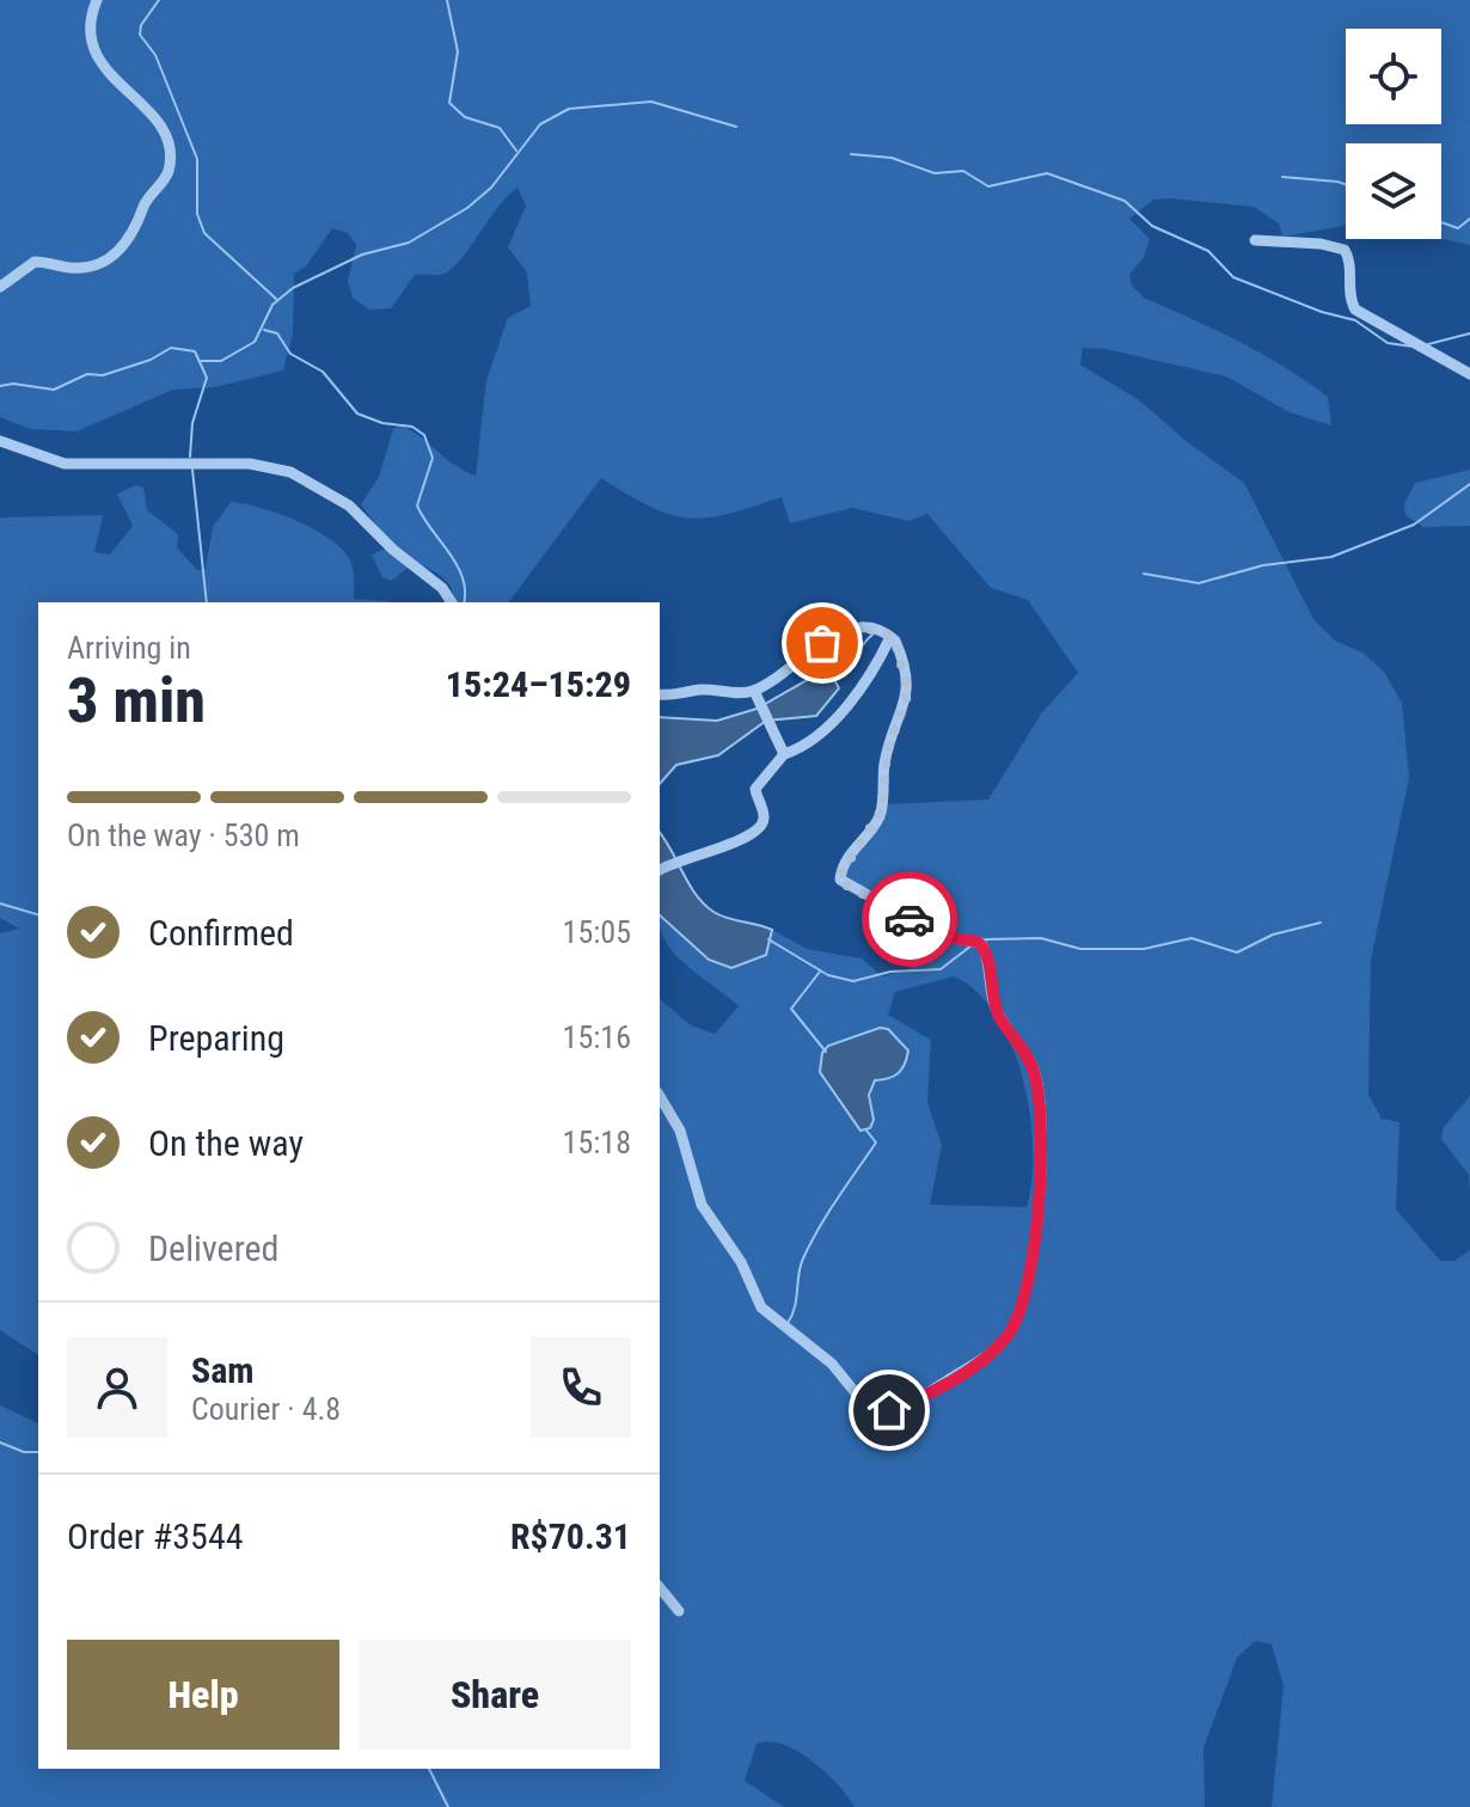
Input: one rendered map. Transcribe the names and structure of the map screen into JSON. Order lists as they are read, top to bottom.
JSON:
{
  "page": {
    "heading": ["3 min", "Arriving in", "15:24–15:29"],
    "panel": [
      "Sam",
      "Courier · 4.8",
      "Order #3544",
      "R$70.31"
    ],
    "bar": "On the way · 530 m",
    "list": [
      ["Confirmed", "15:05"],
      ["Preparing", "15:16"],
      ["On the way", "15:18"],
      "Delivered"
    ],
    "buttons": ["Help", "Share"]
  }
}
